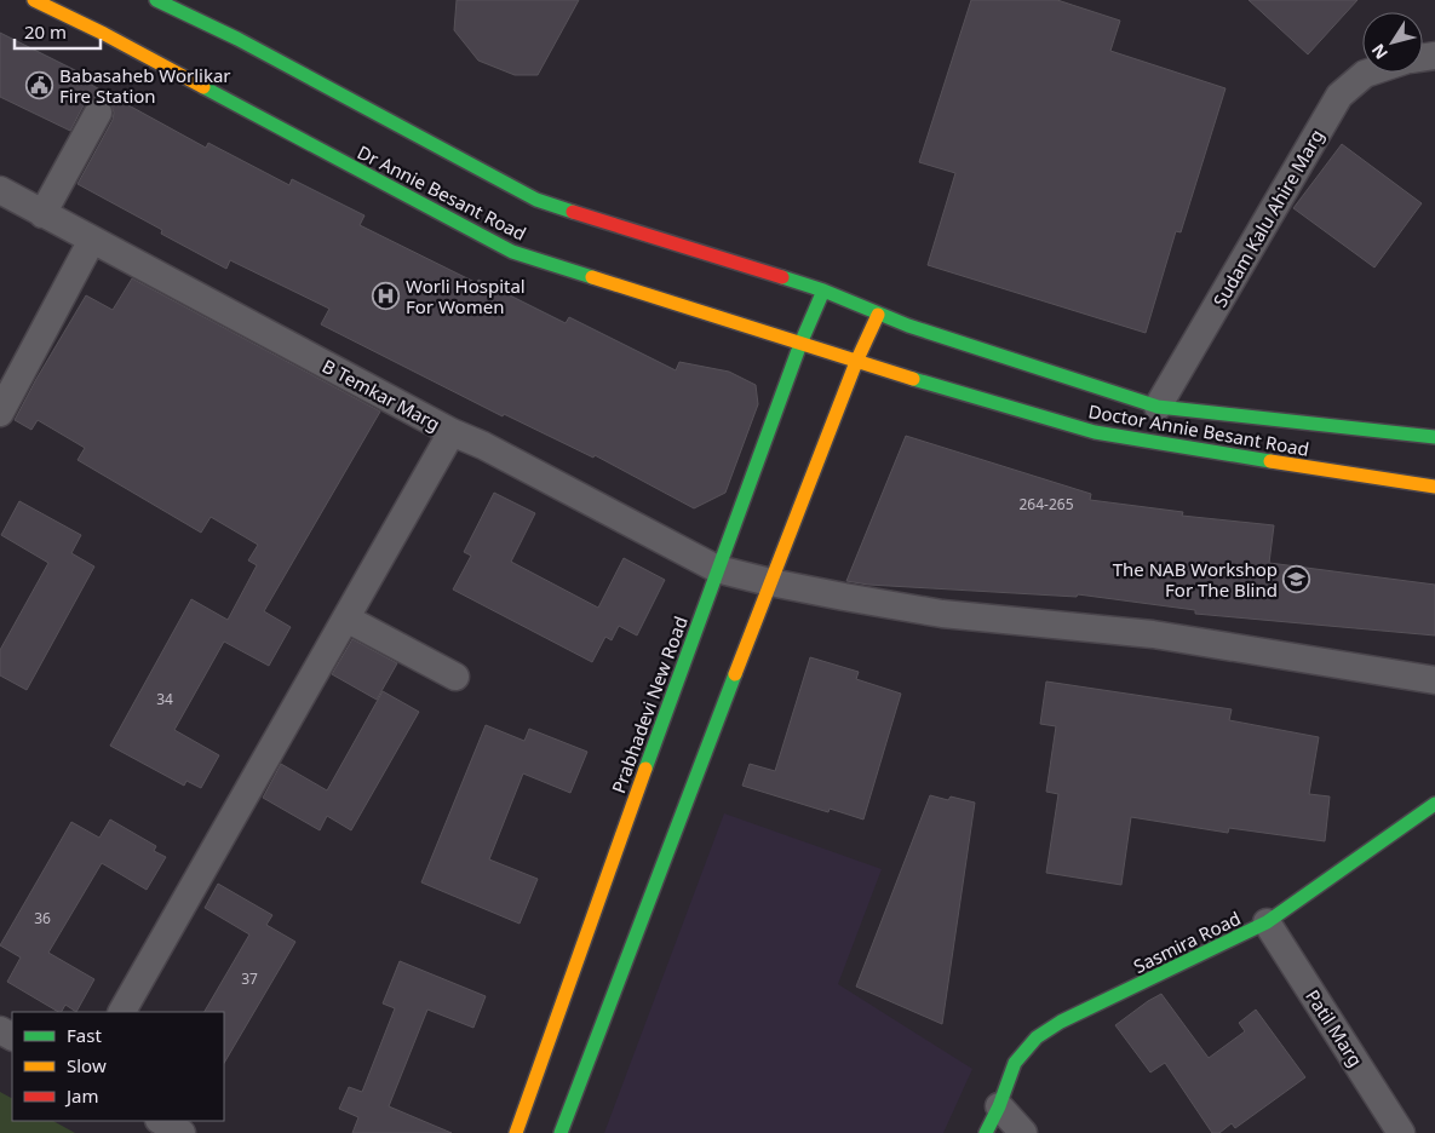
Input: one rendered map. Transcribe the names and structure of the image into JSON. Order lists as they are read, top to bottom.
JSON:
{
  "streets": {
    "main road": [
      "Dr Annie Besant Road",
      "Doctor Annie Besant Road",
      "Prabhadevi New Road",
      "Sasmira Road"
    ],
    "street": ["Sudam Kalu Ahire Marg", "B Temkar Marg", "Patil Marg"]
  },
  "crossings": [
    ["Dr Annie Besant Road", "Doctor Annie Besant Road"],
    ["Dr Annie Besant Road", "Prabhadevi New Road"],
    ["Sudam Kalu Ahire Marg", "Doctor Annie Besant Road"],
    ["B Temkar Marg", "Prabhadevi New Road"],
    ["Sasmira Road", "Patil Marg"]
  ],
  "places": {
    "public building": ["Babasaheb Worlikar Fire Station"],
    "hospital": ["Worli Hospital For Women"],
    "school or university": ["The NAB Workshop For The Blind"]
  },
  "house_numbers": [
    "264-265",
    "34",
    "36",
    "37"
  ],
  "legend": ["Fast", "Slow", "Jam"],
  "scale_bar": "20 m",
  "north": "bottom left"
}
